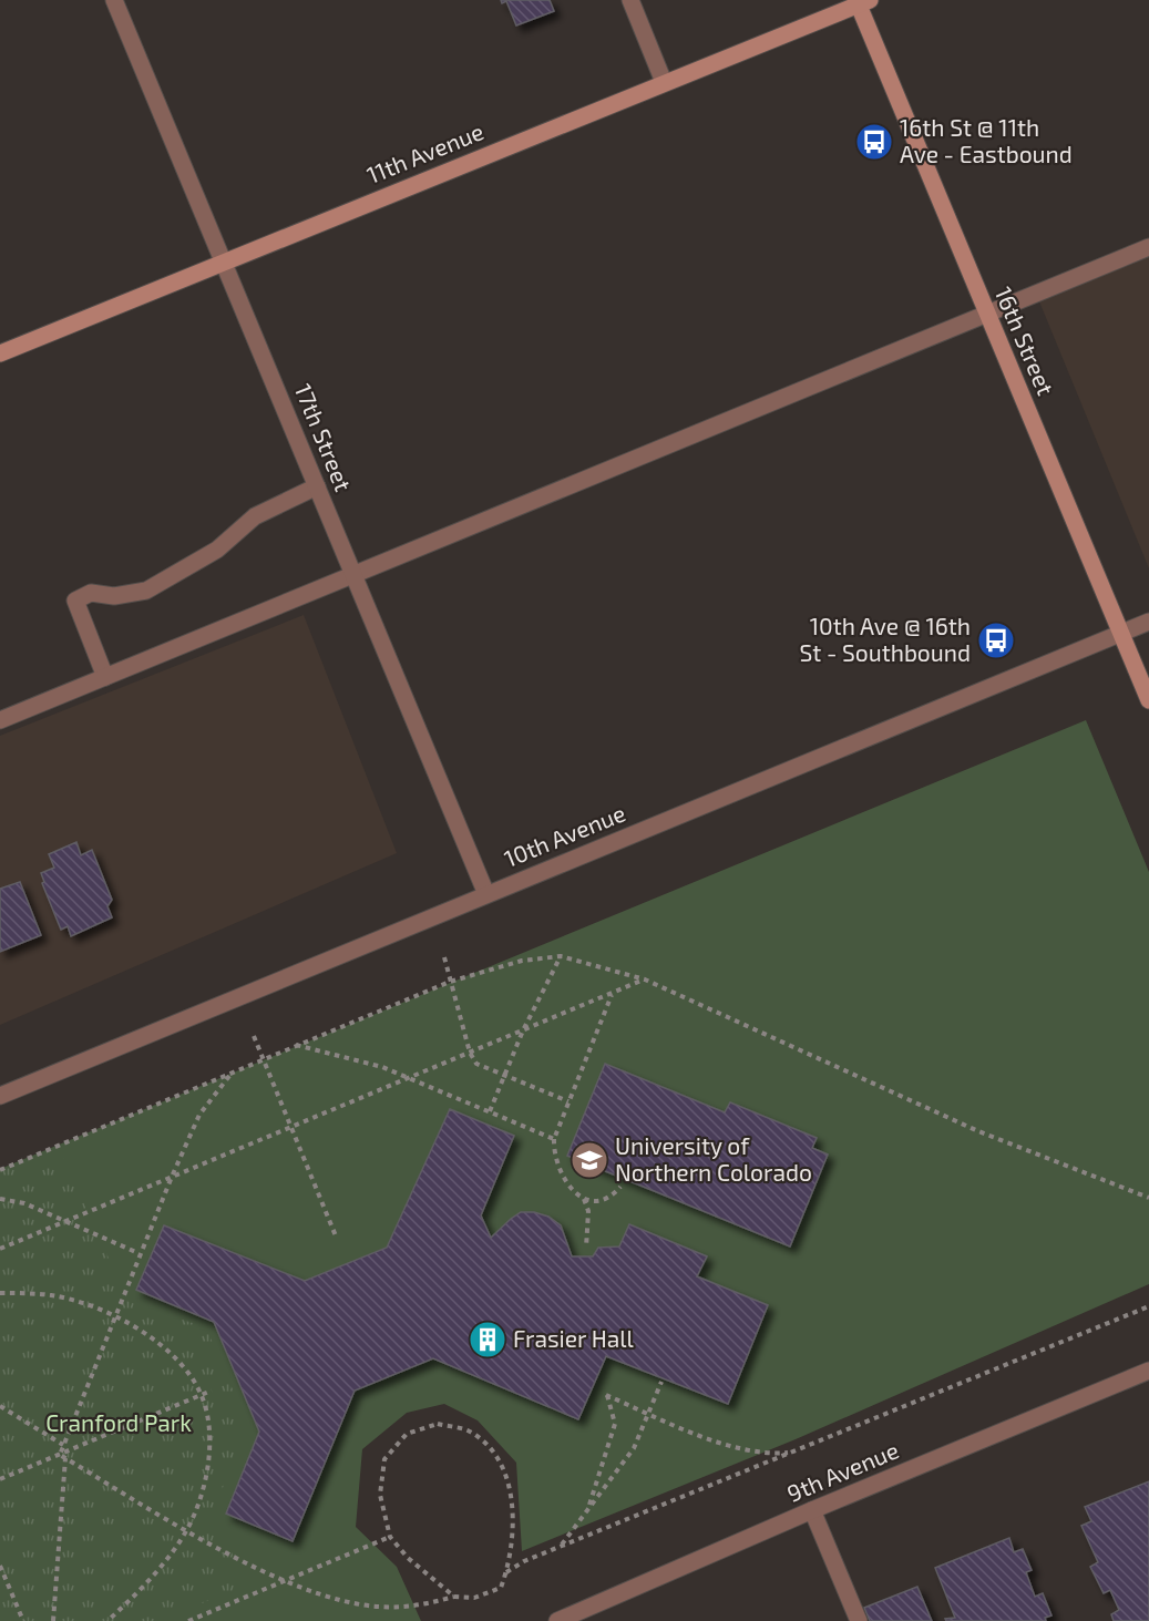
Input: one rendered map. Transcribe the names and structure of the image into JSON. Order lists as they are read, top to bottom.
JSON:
{
  "streets": {
    "main road": ["11th Avenue", "16th Street"],
    "street": ["17th Street", "10th Avenue", "9th Avenue"]
  },
  "crossings": [
    ["11th Avenue", "16th Street"],
    ["11th Avenue", "17th Street"],
    ["16th Street", "10th Avenue"],
    ["17th Street", "10th Avenue"]
  ],
  "parks": ["Cranford Park"],
  "places": {
    "bus stop": ["16th St @ 11th Ave - Eastbound", "10th Ave @ 16th St - Southbound"],
    "school or university": ["University of Northern Colorado"],
    "building": ["Frasier Hall"]
  }
}
